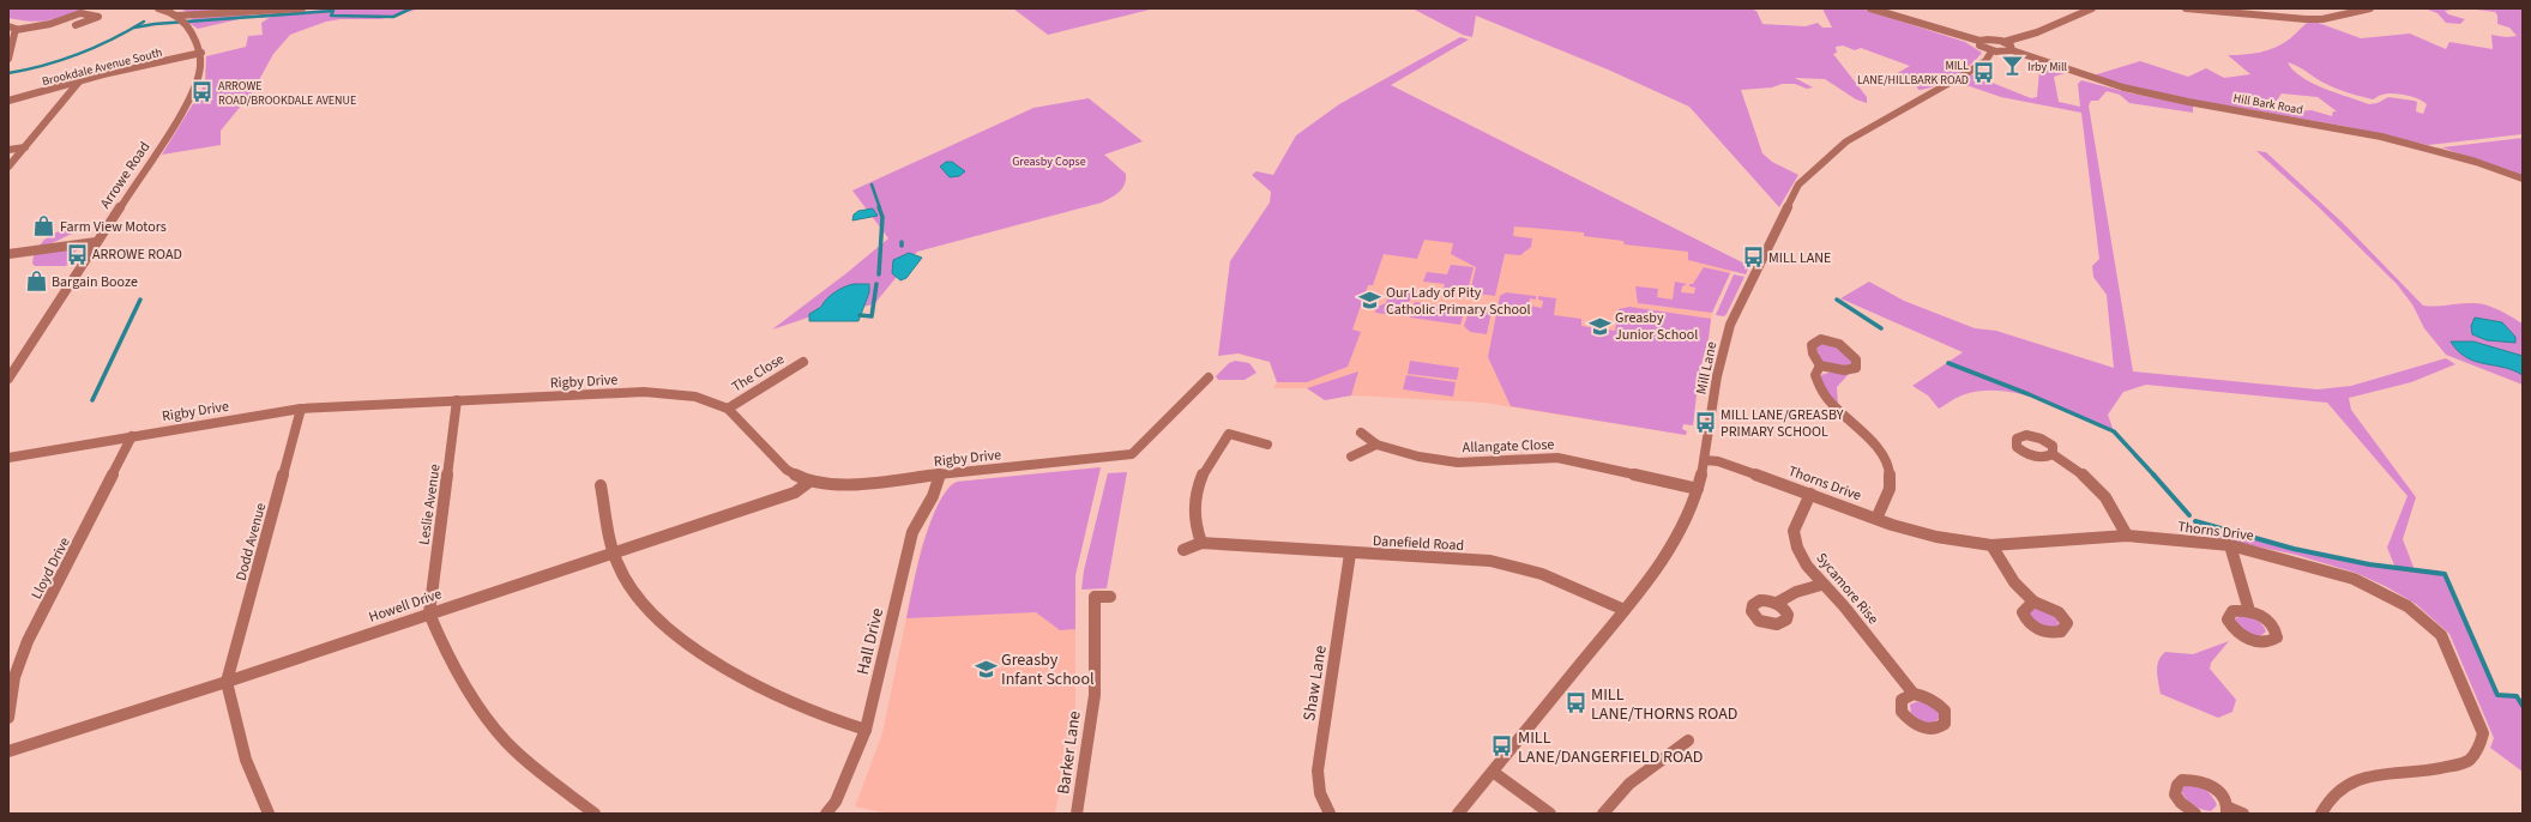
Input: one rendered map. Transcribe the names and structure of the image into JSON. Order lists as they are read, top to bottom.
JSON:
{
  "streets": {
    "street": [
      "Brookdale Avenue South",
      "Hill Bark Road",
      "Arrowe Road",
      "Mill Lane",
      "The Close",
      "Rigby Drive",
      "Allangate Close",
      "Thorns Drive",
      "Leslie Avenue",
      "Dodd Avenue",
      "Danefield Road",
      "Lloyd Drive",
      "Sycamore Rise",
      "Howell Drive",
      "Hall Drive",
      "Shaw Lane",
      "Barker Lane"
    ]
  },
  "crossings": [
    ["Brookdale Avenue South", "Arrowe Road"],
    ["Mill Lane", "Allangate Close"],
    ["Mill Lane", "Thorns Drive"],
    ["Mill Lane", "Danefield Road"],
    ["The Close", "Rigby Drive"],
    ["Rigby Drive", "Leslie Avenue"],
    ["Rigby Drive", "Dodd Avenue"],
    ["Rigby Drive", "Lloyd Drive"],
    ["Rigby Drive", "Howell Drive"],
    ["Rigby Drive", "Hall Drive"],
    ["Thorns Drive", "Sycamore Rise"],
    ["Leslie Avenue", "Howell Drive"],
    ["Dodd Avenue", "Howell Drive"],
    ["Danefield Road", "Shaw Lane"]
  ],
  "parks": ["Greasby Copse"],
  "places": {
    "bar": ["Irby Mill"],
    "bus stop": [
      "MILL LANE/HILLBARK ROAD",
      "ARROWE ROAD/BROOKDALE AVENUE",
      "ARROWE ROAD",
      "MILL LANE",
      "MILL LANE/GREASBY PRIMARY SCHOOL",
      "MILL LANE/THORNS ROAD",
      "MILL LANE/DANGERFIELD ROAD"
    ],
    "shop": ["Farm View Motors", "Bargain Booze"],
    "school or university": ["Our Lady of Pity Catholic Primary School", "Greasby Junior School", "Greasby Infant School"]
  }
}
